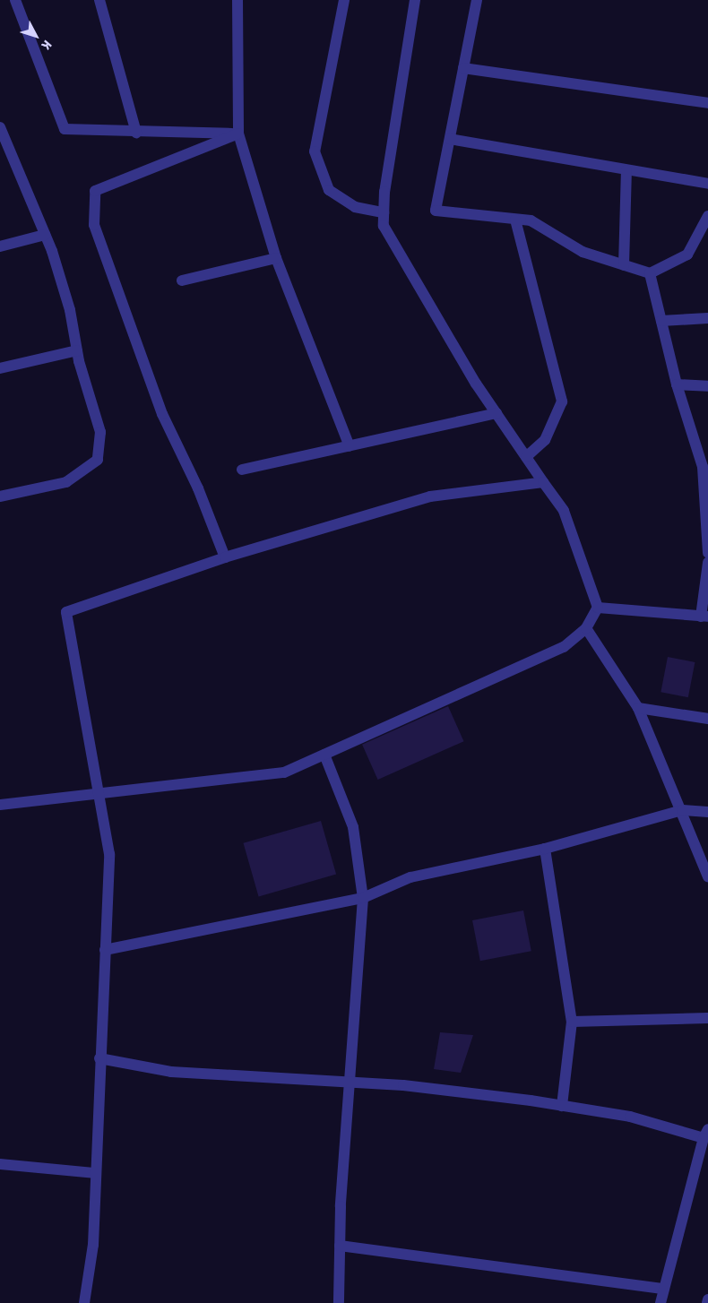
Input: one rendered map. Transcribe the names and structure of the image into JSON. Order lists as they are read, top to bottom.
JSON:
{
  "north": "bottom right"
}
